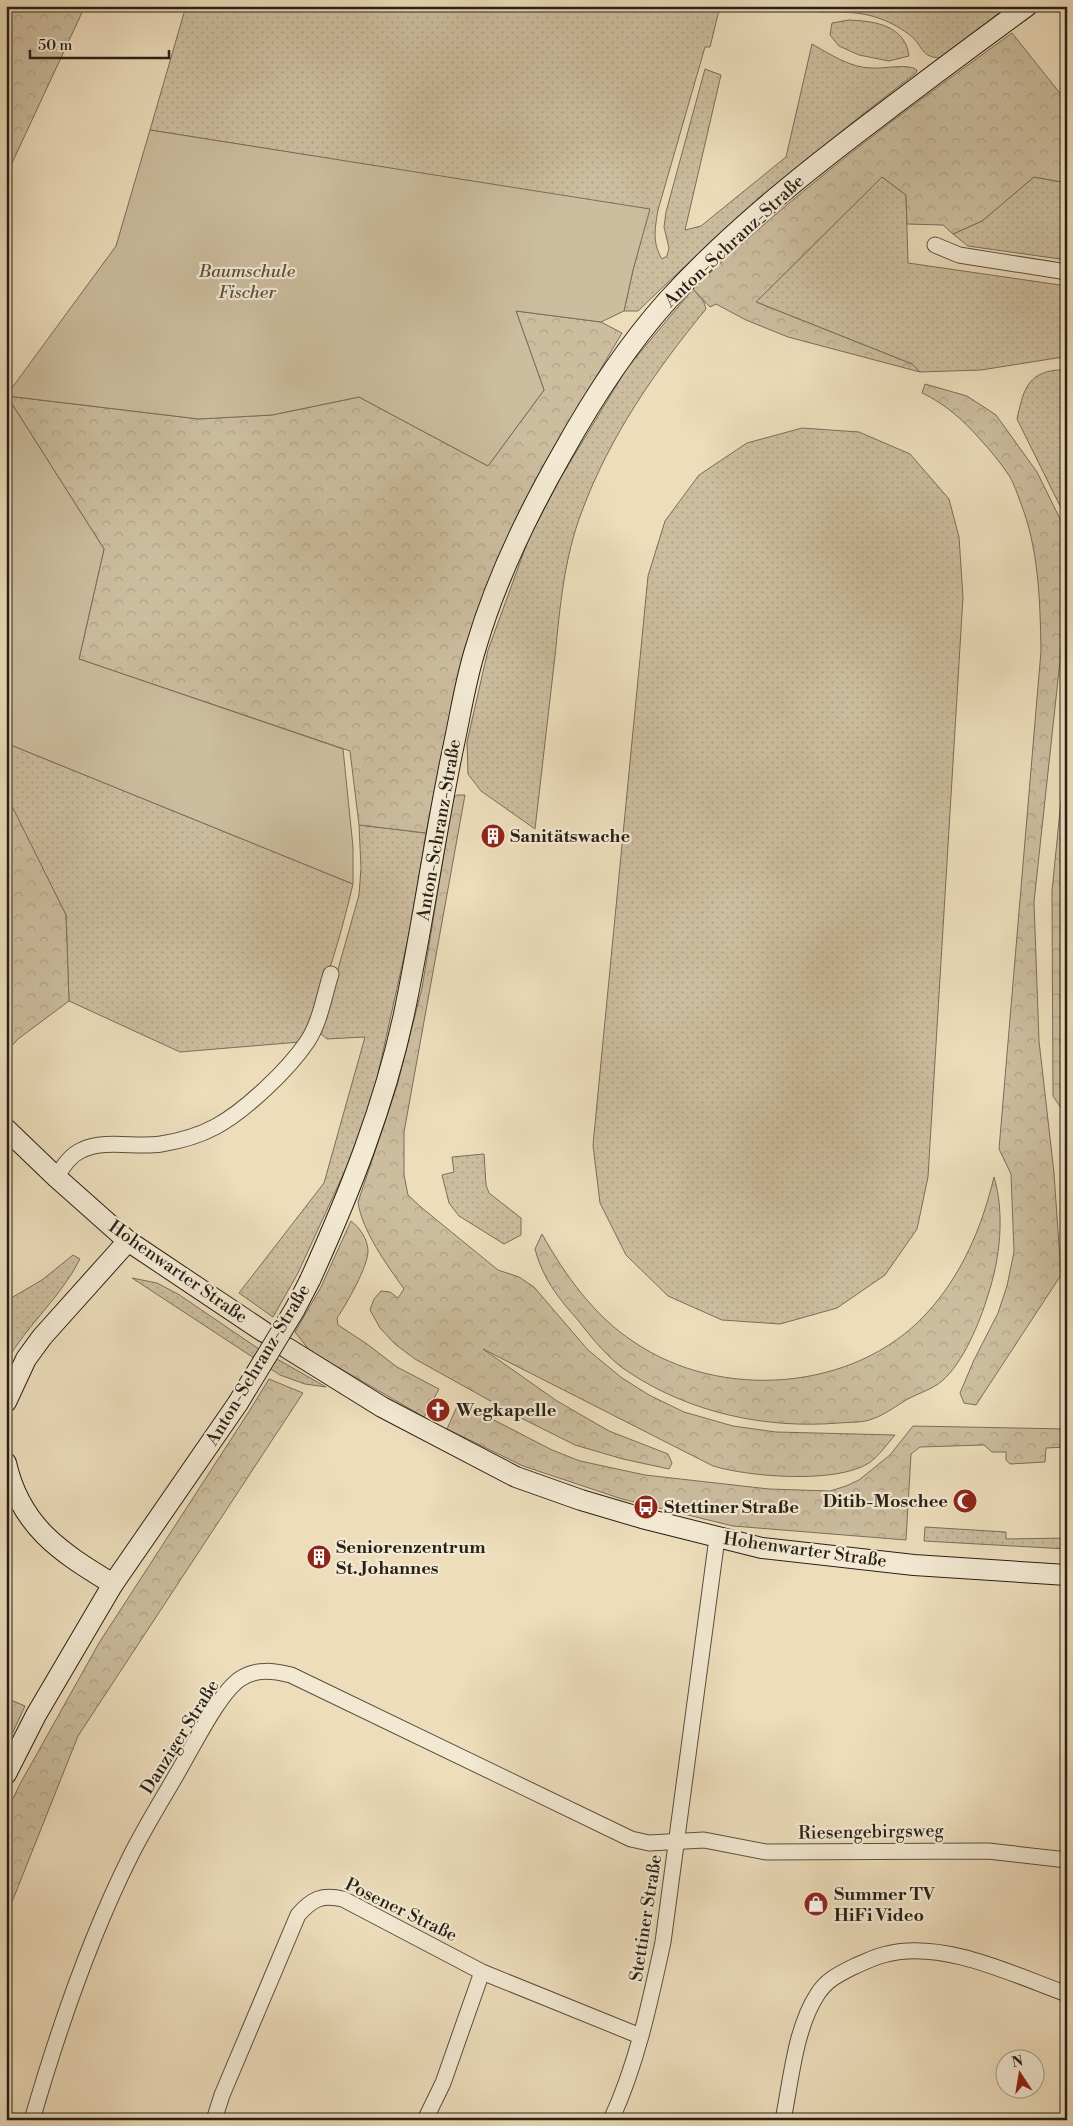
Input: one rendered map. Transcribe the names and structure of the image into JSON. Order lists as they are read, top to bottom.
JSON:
{
  "streets": {
    "main road": ["Anton-Schranz-Straße", "Hohenwarter Straße"],
    "street": [
      "Danziger Straße",
      "Riesengebirgsweg",
      "Posener Straße",
      "Stettiner Straße"
    ]
  },
  "crossings": [
    ["Hohenwarter Straße", "Stettiner Straße"],
    ["Danziger Straße", "Riesengebirgsweg"],
    ["Danziger Straße", "Stettiner Straße"],
    ["Riesengebirgsweg", "Stettiner Straße"],
    ["Posener Straße", "Stettiner Straße"]
  ],
  "parks": ["Baumschule Fischer"],
  "places": {
    "building": ["Sanitätswache", "Seniorenzentrum St. Johannes"],
    "church": ["Wegkapelle"],
    "mosque": ["Ditib-Moschee"],
    "bus stop": ["Stettiner Straße"],
    "shop": ["Summer TV HiFi Video"]
  },
  "scale_bar": "50 m",
  "north": "top"
}
